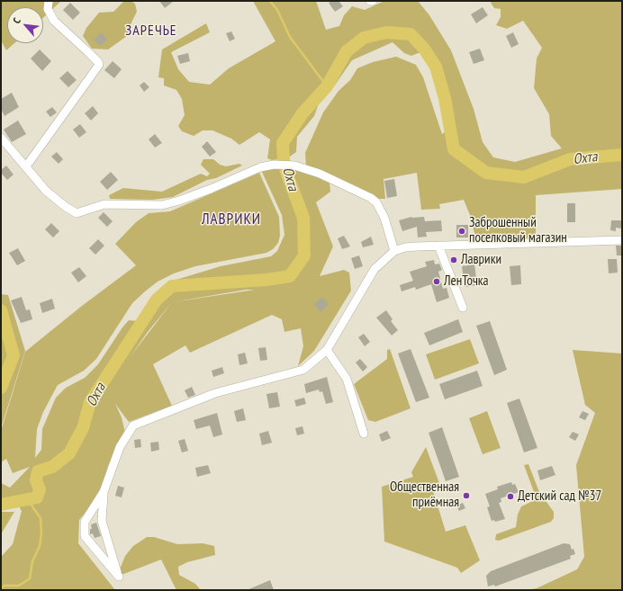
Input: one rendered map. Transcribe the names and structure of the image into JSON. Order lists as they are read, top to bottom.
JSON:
{
  "districts": ["ЗАРЕЧЬЕ", "ЛАВРИКИ"],
  "water": ["Охта"],
  "places": [
    "Заброшенный поселковый магазин",
    "Лаврики",
    "ЛенТочка",
    "Общественная приёмная",
    "Детский сад №37"
  ],
  "north": "top left"
}
